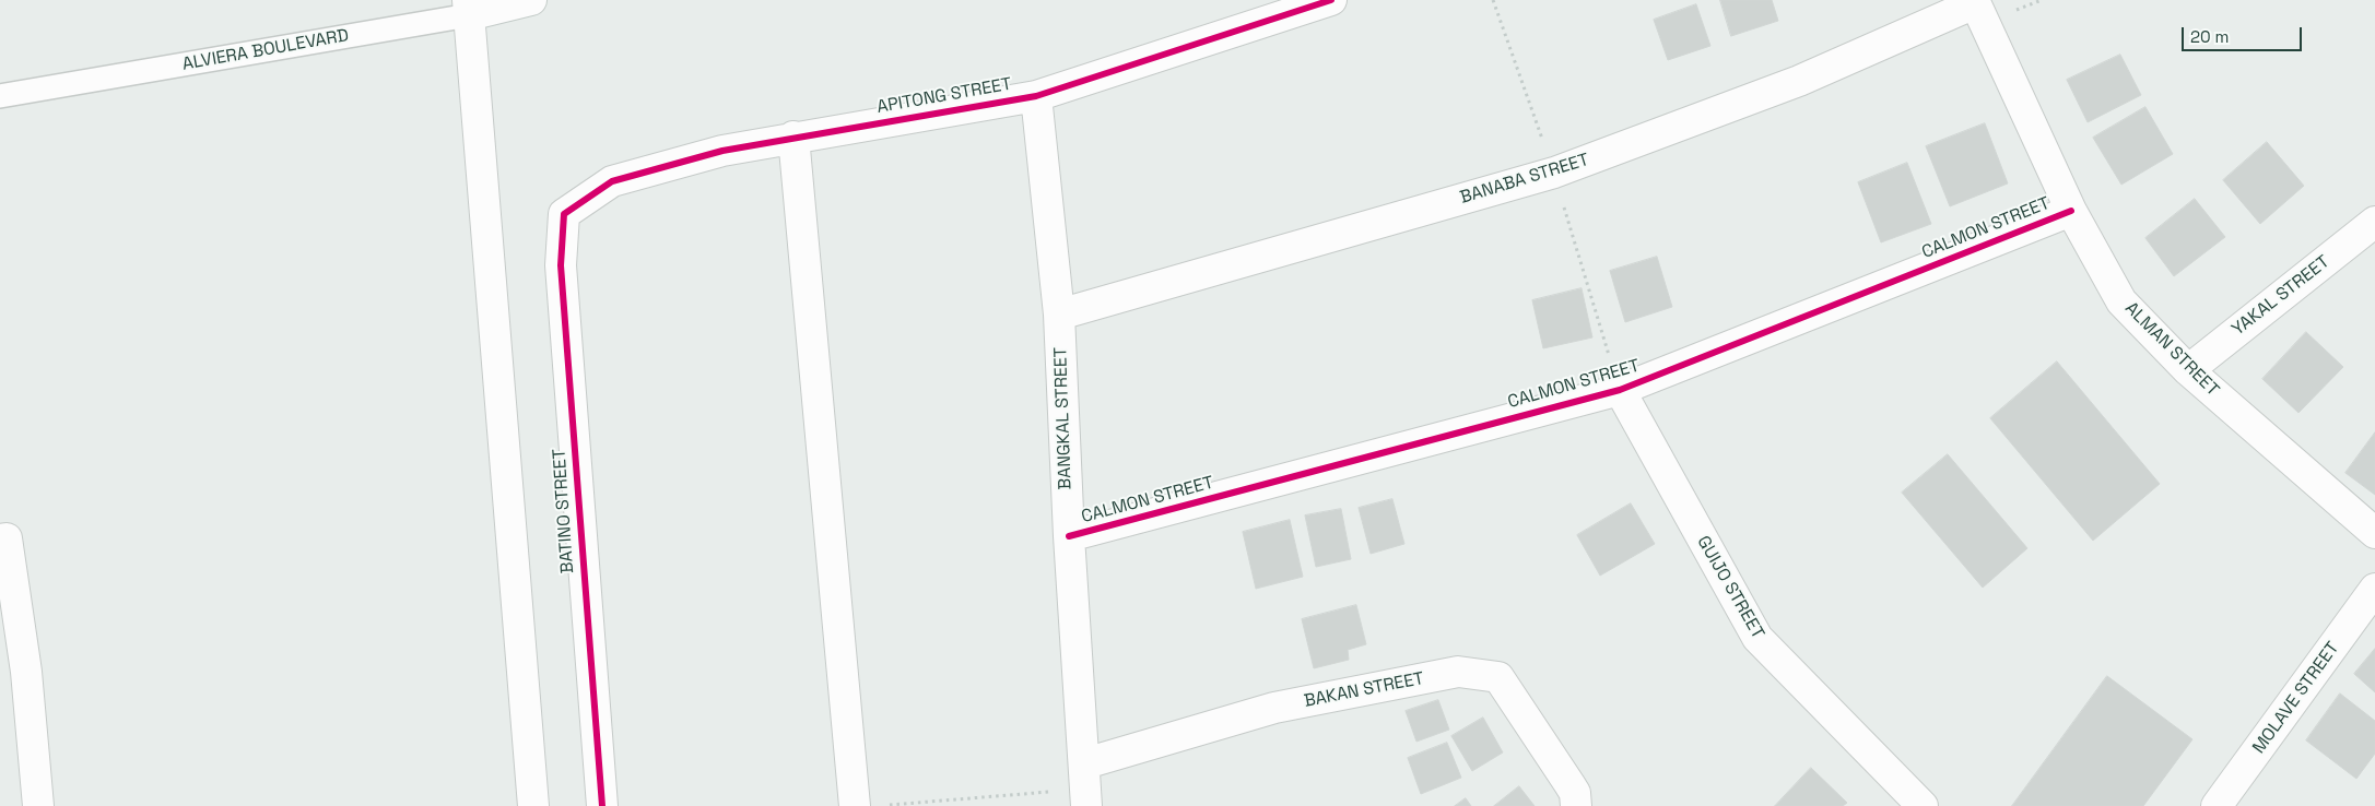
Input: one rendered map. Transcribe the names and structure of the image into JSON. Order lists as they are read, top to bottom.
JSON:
{
  "streets": {
    "street": [
      "ALVIERA BOULEVARD",
      "APITONG STREET",
      "BANABA STREET",
      "CALMON STREET",
      "YAKAL STREET",
      "ALMAN STREET",
      "BANGKAL STREET",
      "BATINO STREET",
      "GUIJO STREET",
      "BAKAN STREET",
      "MOLAVE STREET"
    ]
  },
  "crossings": [
    ["APITONG STREET", "BANGKAL STREET"],
    ["APITONG STREET", "BATINO STREET"],
    ["BANABA STREET", "ALMAN STREET"],
    ["BANABA STREET", "BANGKAL STREET"],
    ["CALMON STREET", "ALMAN STREET"],
    ["CALMON STREET", "BANGKAL STREET"],
    ["CALMON STREET", "GUIJO STREET"],
    ["YAKAL STREET", "ALMAN STREET"],
    ["BANGKAL STREET", "BAKAN STREET"]
  ],
  "scale_bar": "20 m"
}
